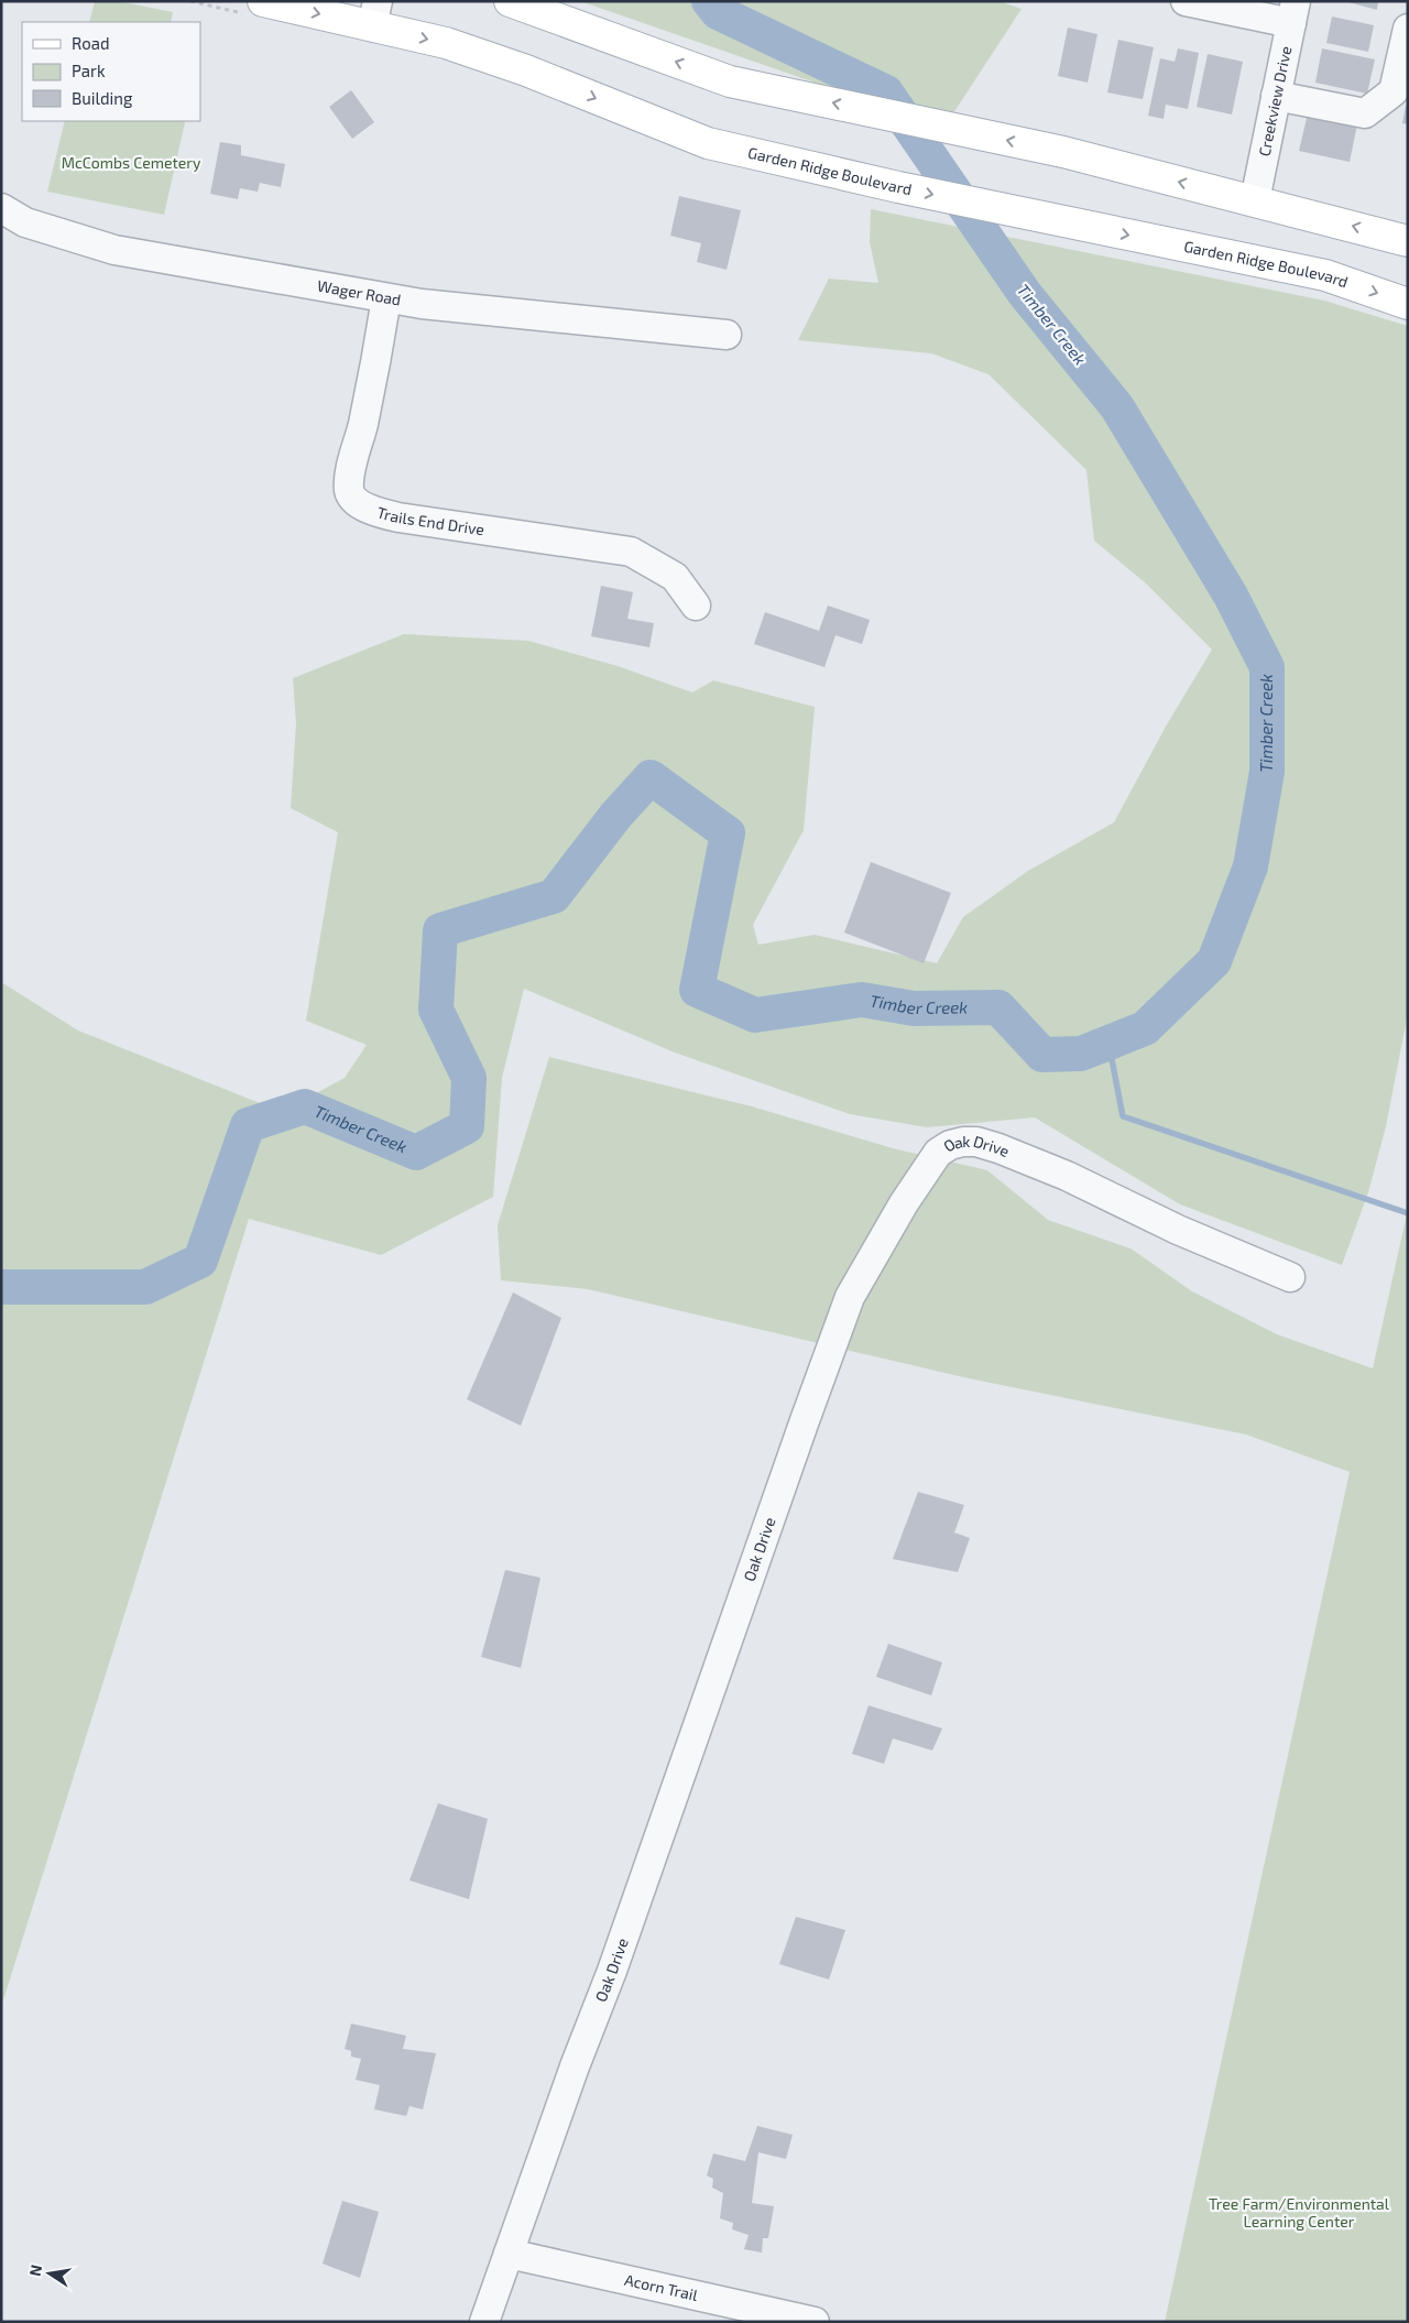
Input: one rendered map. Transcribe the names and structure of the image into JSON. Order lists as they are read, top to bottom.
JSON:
{
  "streets": {
    "main road": ["Garden Ridge Boulevard"],
    "street": [
      "Creekview Drive",
      "Wager Road",
      "Trails End Drive",
      "Oak Drive",
      "Acorn Trail"
    ]
  },
  "crossings": [
    ["Wager Road", "Trails End Drive"],
    ["Oak Drive", "Acorn Trail"]
  ],
  "water": ["Timber Creek"],
  "parks": ["McCombs Cemetery", "Tree Farm/Environmental Learning Center"],
  "legend": ["Road", "Park", "Building"],
  "north": "left"
}
